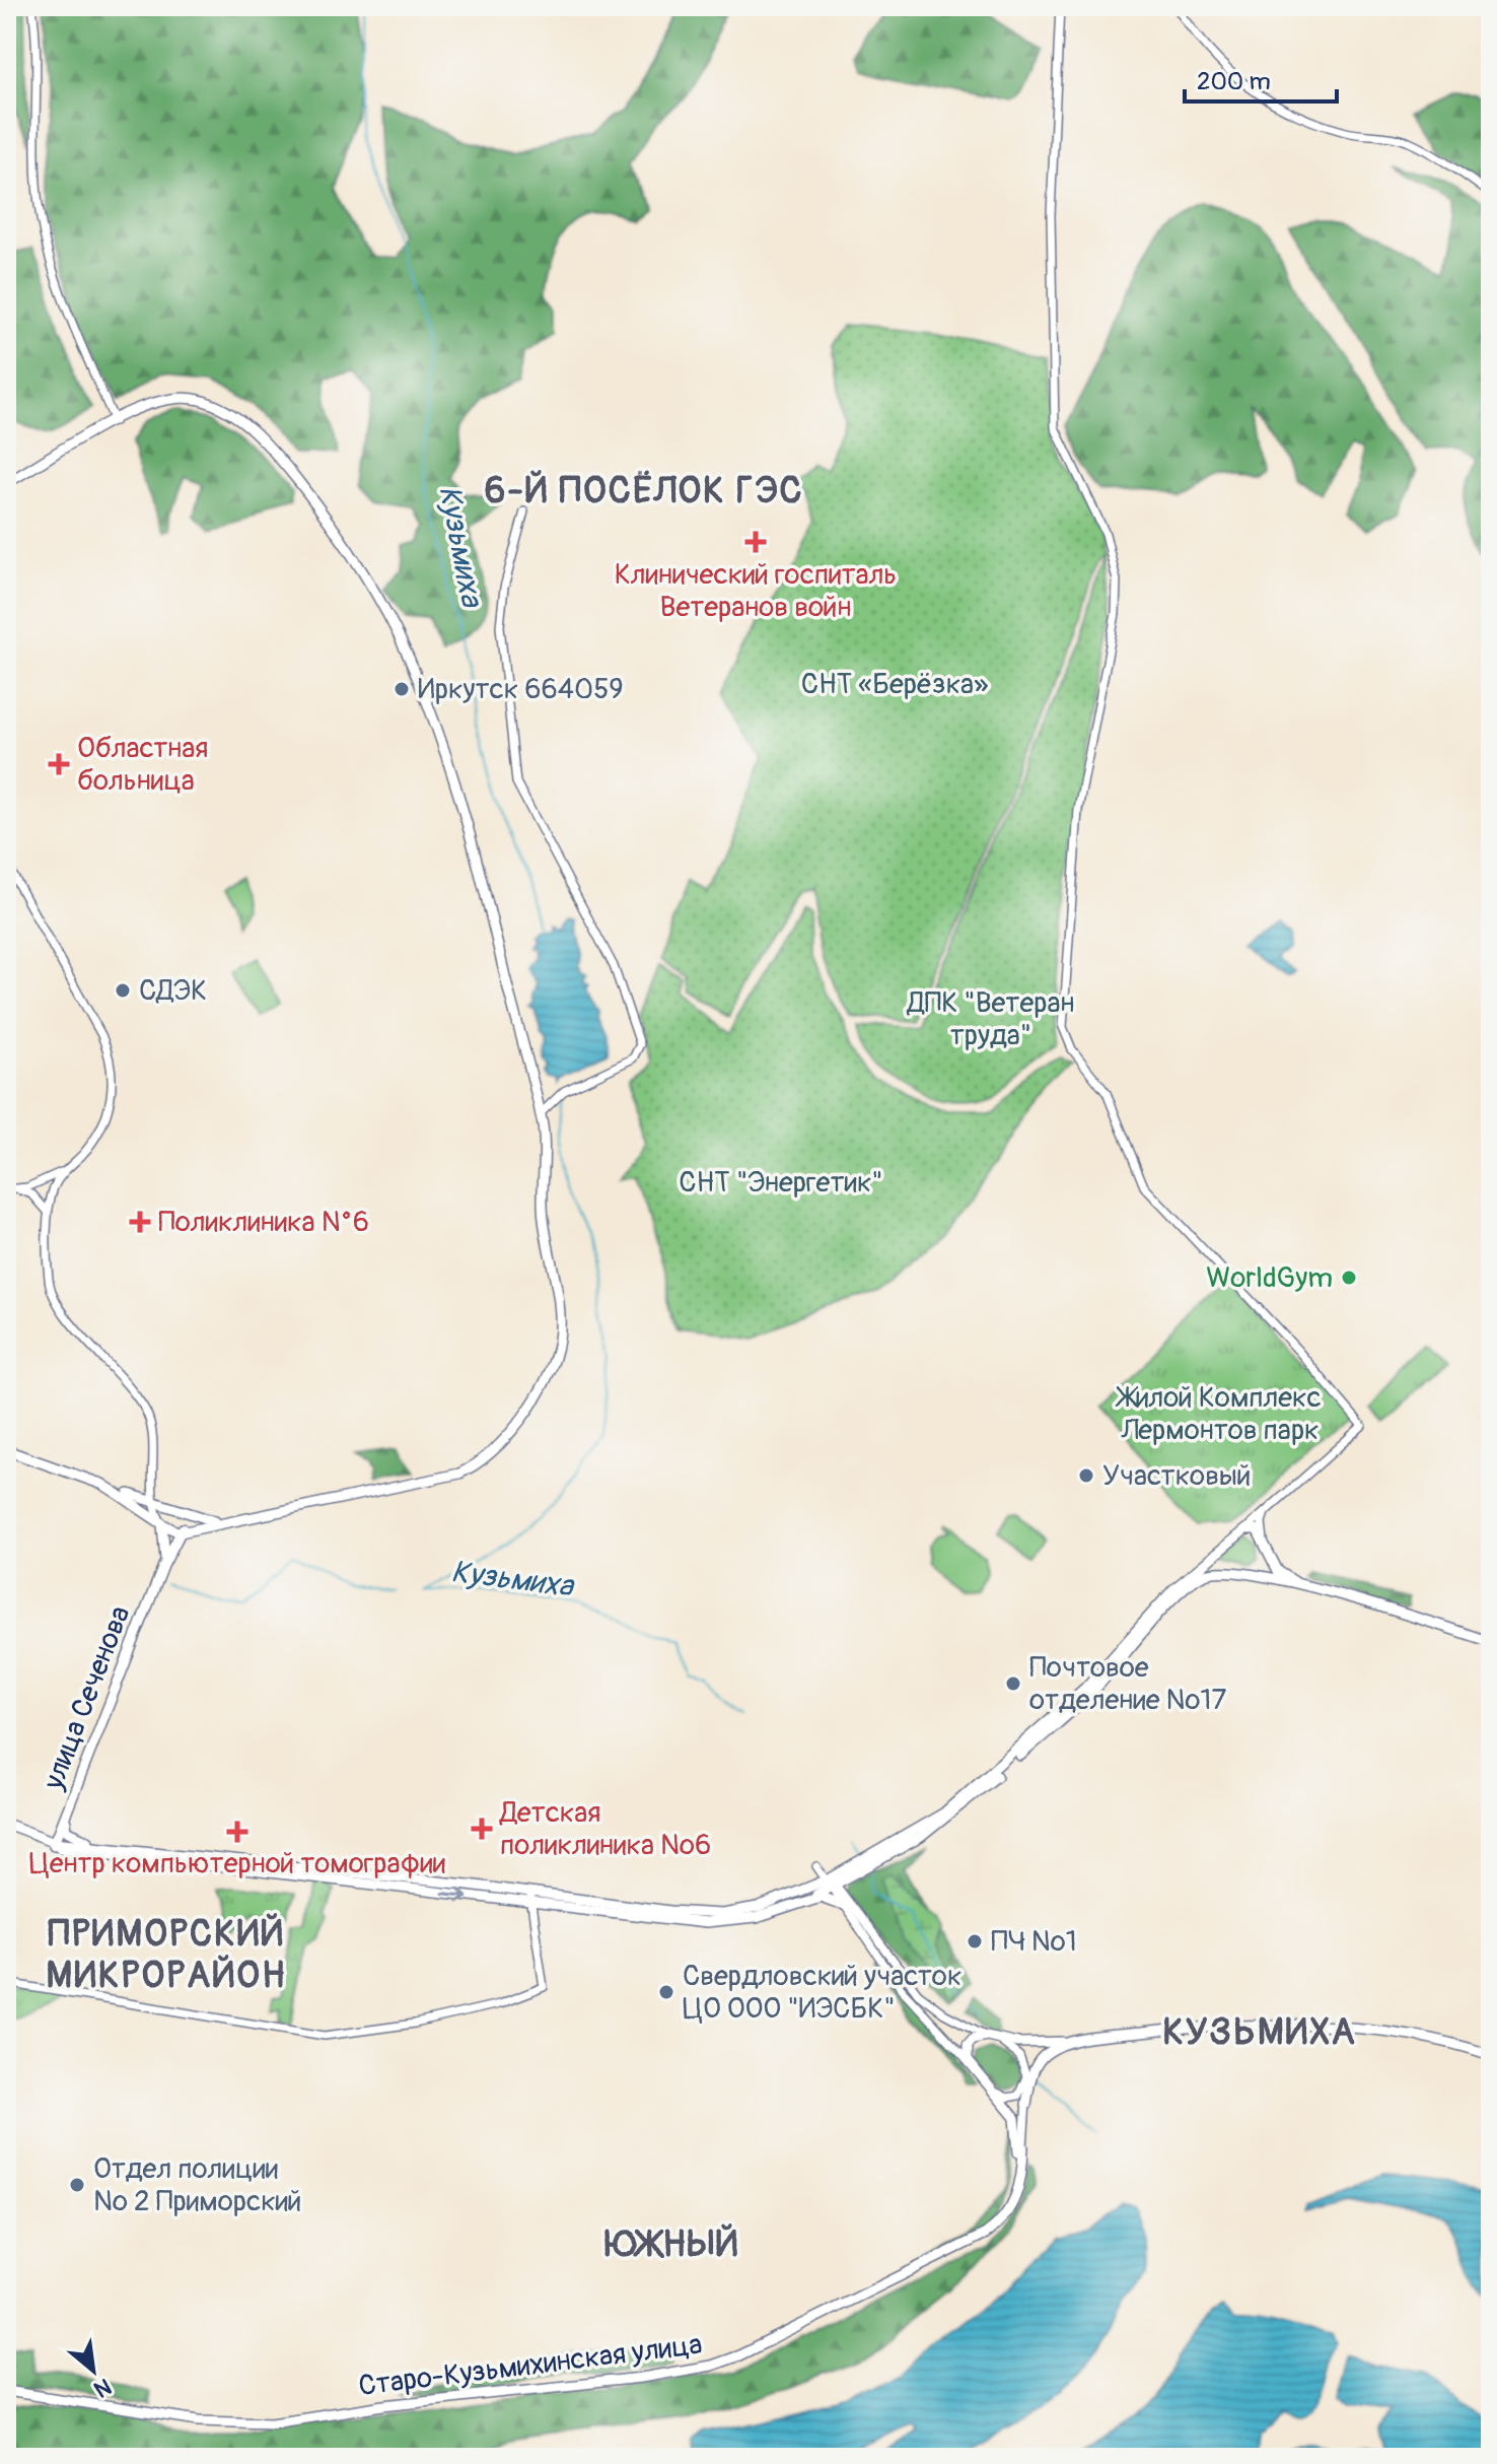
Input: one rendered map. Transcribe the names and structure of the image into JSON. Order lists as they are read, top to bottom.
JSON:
{
  "streets": {
    "main road": ["улица Сеченова", "Старо-Кузьмихинская улица"]
  },
  "districts": [
    "6-Й ПОСЁЛОК ГЭС",
    "ПРИМОРСКИЙ МИКРОРАЙОН",
    "КУЗЬМИХА",
    "ЮЖНЫЙ"
  ],
  "water": ["Кузьмиха"],
  "parks": [
    "СНТ «Берёзка»",
    "ДПК \"Ветеран труда\"",
    "СНТ \"Энергетик\"",
    "Жилой Комплекс Лермонтов парк"
  ],
  "places": {
    "health": [
      "Клинический госпиталь Ветеранов войн",
      "Областная больница",
      "Поликлиника N°6",
      "Детская поликлиника №6",
      "Центр компьютерной томографии"
    ],
    "other": [
      "Иркутск 664059",
      "СДЭК",
      "WorldGym",
      "Участковый",
      "Почтовое отделение №17",
      "ПЧ №1",
      "Свердловский участок ЦО ООО \"ИЭСБК\"",
      "Отдел полиции № 2 Приморский"
    ]
  },
  "scale_bar": "200 m",
  "north": "bottom right"
}
